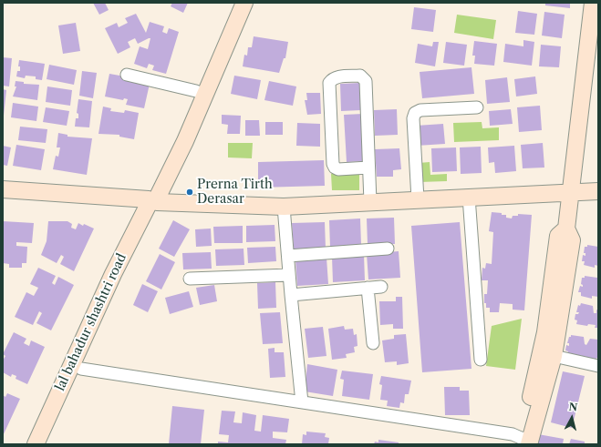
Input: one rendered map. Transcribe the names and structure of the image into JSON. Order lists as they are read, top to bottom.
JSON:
{
  "streets": {
    "street": ["lal bahadur shashtri road"]
  },
  "places": ["Prerna Tirth Derasar"],
  "north": "top"
}
